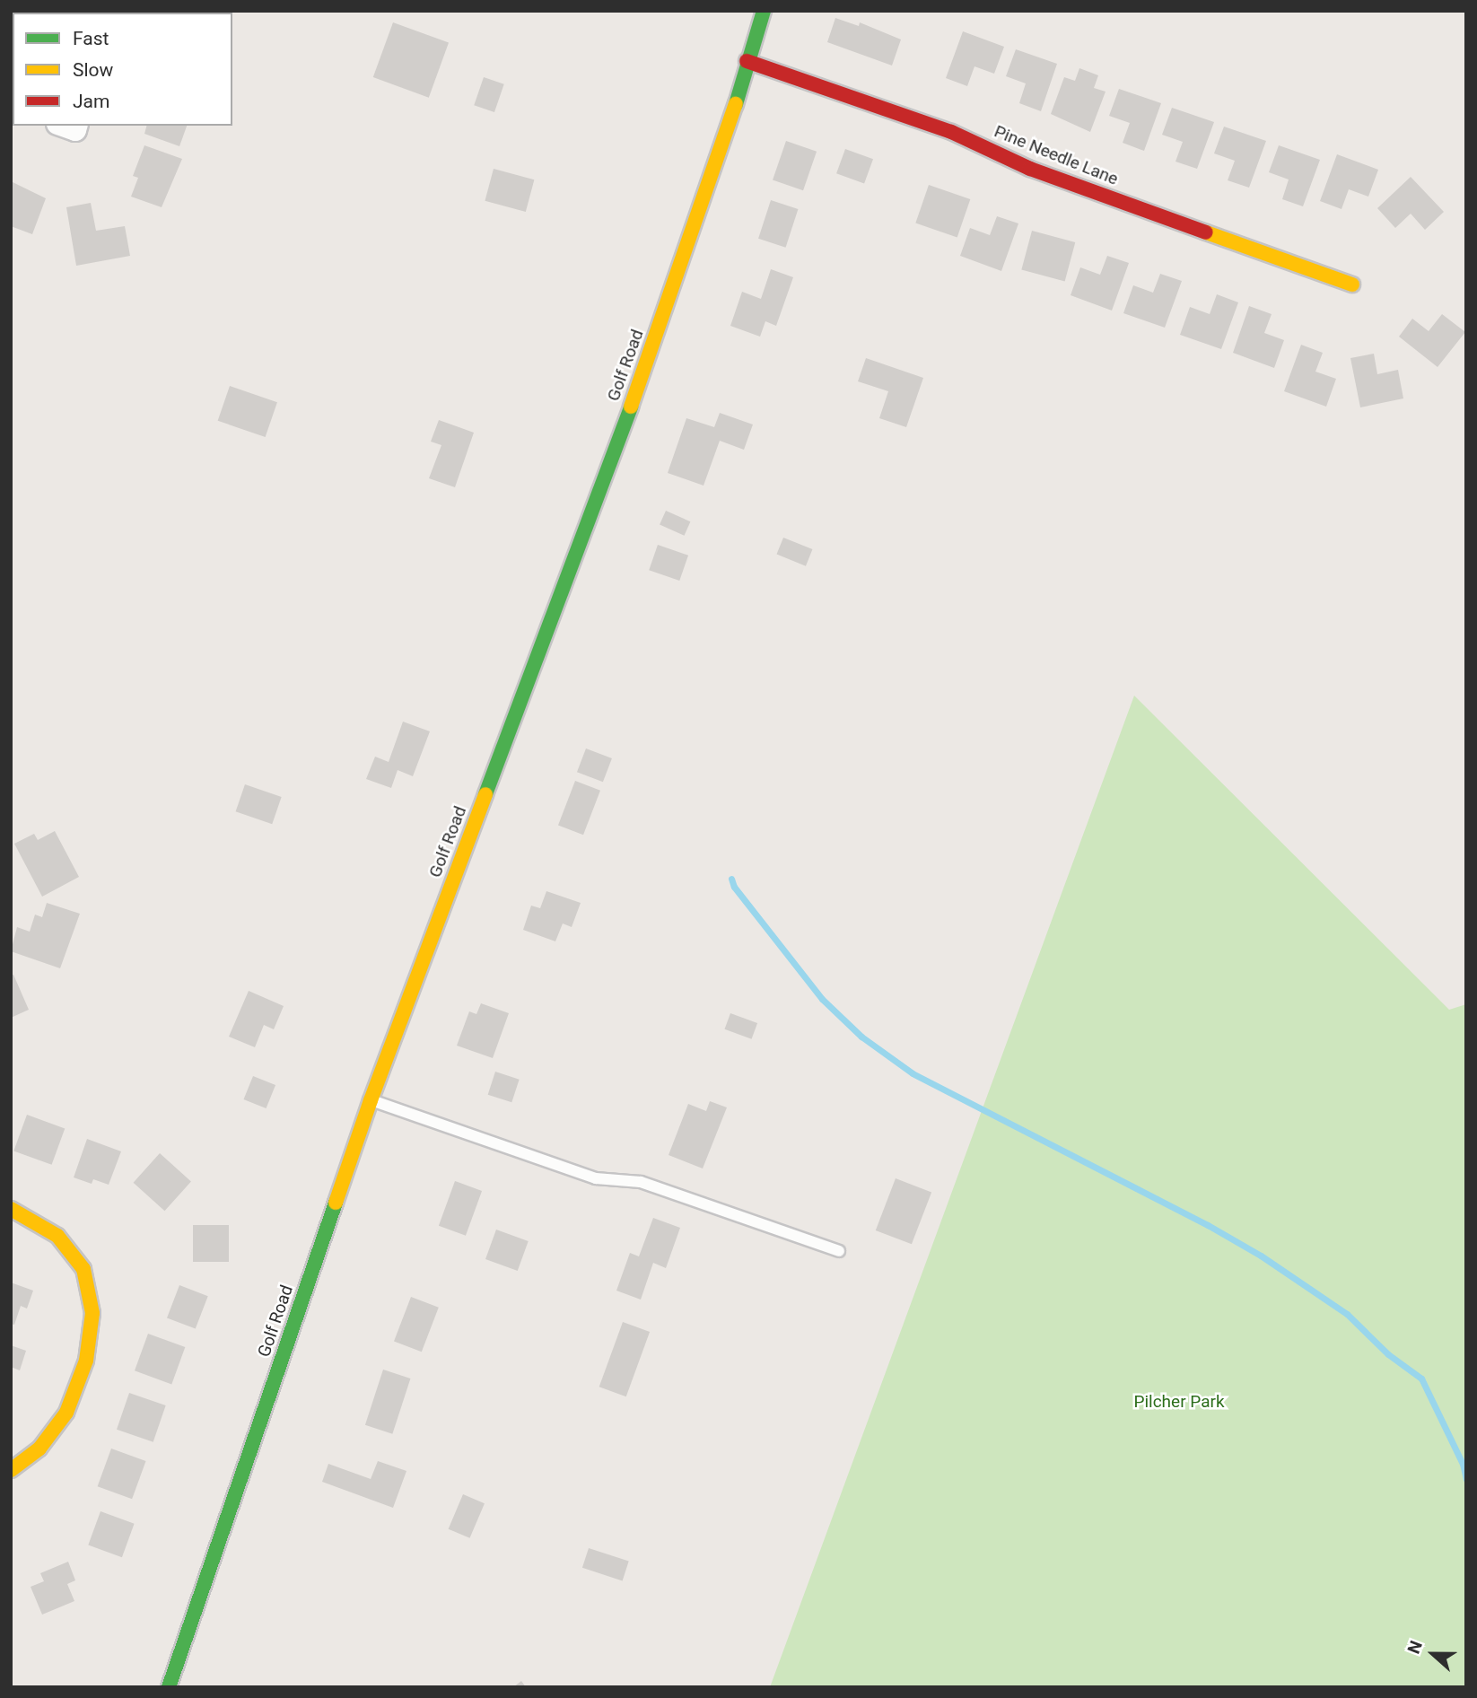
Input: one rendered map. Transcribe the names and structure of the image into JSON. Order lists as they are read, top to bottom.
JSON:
{
  "streets": {
    "street": ["Pine Needle Lane", "Golf Road"]
  },
  "crossings": [
    ["Pine Needle Lane", "Golf Road"]
  ],
  "parks": ["Pilcher Park"],
  "legend": ["Fast", "Slow", "Jam"],
  "north": "left"
}
